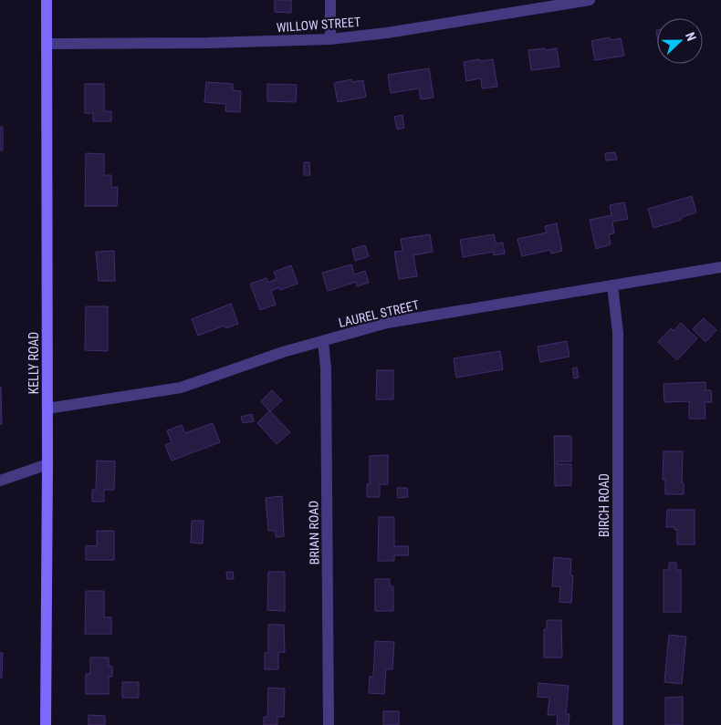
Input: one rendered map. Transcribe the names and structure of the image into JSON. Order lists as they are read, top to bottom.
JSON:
{
  "streets": {
    "street": [
      "WILLOW STREET",
      "LAUREL STREET",
      "KELLY ROAD",
      "BIRCH ROAD",
      "BRIAN ROAD"
    ]
  },
  "crossings": [
    ["WILLOW STREET", "KELLY ROAD"],
    ["LAUREL STREET", "KELLY ROAD"],
    ["LAUREL STREET", "BIRCH ROAD"],
    ["LAUREL STREET", "BRIAN ROAD"]
  ],
  "north": "right"
}
